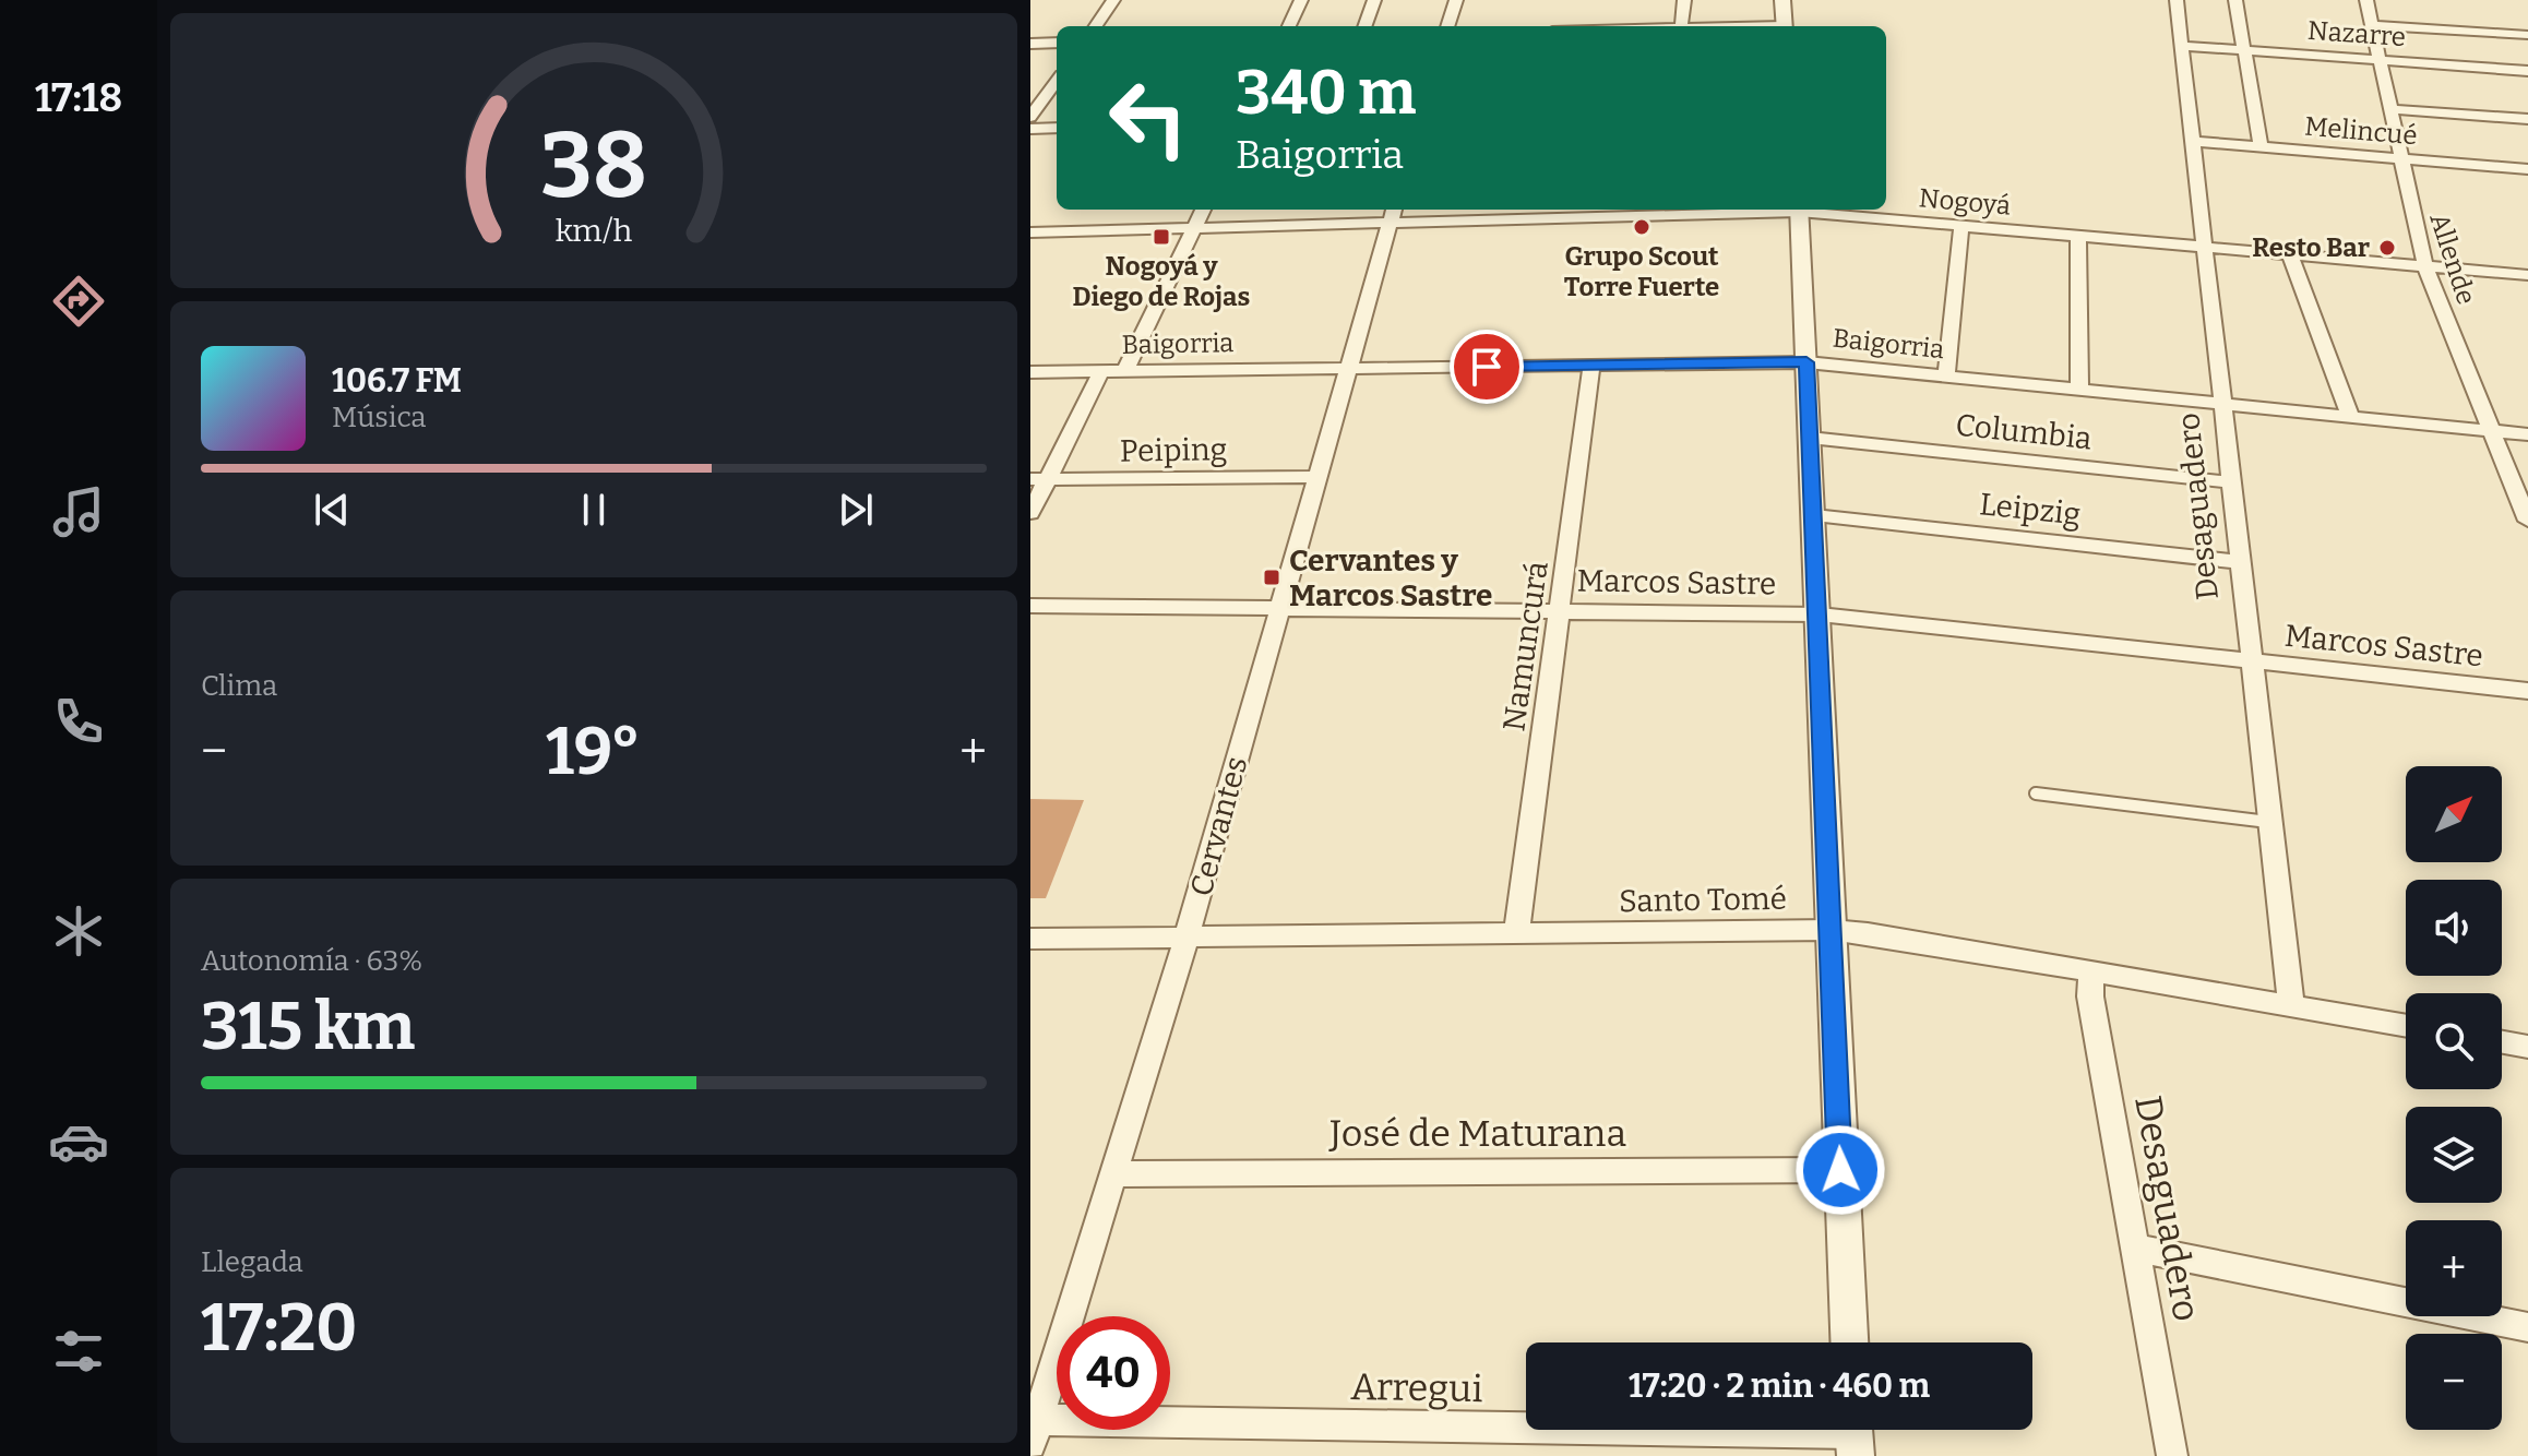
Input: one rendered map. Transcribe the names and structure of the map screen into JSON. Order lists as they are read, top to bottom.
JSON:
{
  "streets": {
    "street": [
      "Nazarre",
      "Melincué",
      "Nogoyá",
      "Allende",
      "Baigorria",
      "Columbia",
      "Peiping",
      "Desaguadero",
      "Leipzig",
      "Marcos Sastre",
      "Namuncurá",
      "Cervantes",
      "Santo Tomé",
      "José de Maturana",
      "Arregui"
    ]
  },
  "crossings": [
    ["Nazarre", "Allende"],
    ["Nazarre", "Desaguadero"],
    ["Melincué", "Allende"],
    ["Melincué", "Desaguadero"],
    ["Nogoyá", "Allende"],
    ["Nogoyá", "Desaguadero"],
    ["Nogoyá", "Cervantes"],
    ["Allende", "Baigorria"],
    ["Baigorria", "Desaguadero"],
    ["Baigorria", "Namuncurá"],
    ["Baigorria", "Cervantes"],
    ["Columbia", "Desaguadero"],
    ["Peiping", "Cervantes"],
    ["Desaguadero", "Leipzig"],
    ["Desaguadero", "Marcos Sastre"],
    ["Desaguadero", "Santo Tomé"],
    ["Marcos Sastre", "Namuncurá"],
    ["Marcos Sastre", "Cervantes"],
    ["Namuncurá", "Santo Tomé"],
    ["Cervantes", "Santo Tomé"],
    ["Cervantes", "José de Maturana"],
    ["Cervantes", "Arregui"]
  ],
  "places": {
    "other": ["Grupo Scout Torre Fuerte", "Resto Bar"],
    "transit": ["Nogoyá y Diego de Rojas", "Cervantes y Marcos Sastre"]
  },
  "north": "top right",
  "page": {
    "tabs": "17:18",
    "turn": ["340 m", "Baigorria"],
    "song": ["106.7 FM", "Música"],
    "tile": [
      "Clima",
      ["Autonomía · 63%", "315 km"],
      ["Llegada", "17:20"]
    ],
    "heat": ["−", "19°", "+"],
    "map_buttons": ["+", "−"],
    "limit": "40",
    "trip": "17:20 · 2 min · 460 m",
    "gauge": ["38", "km/h"]
  }
}
